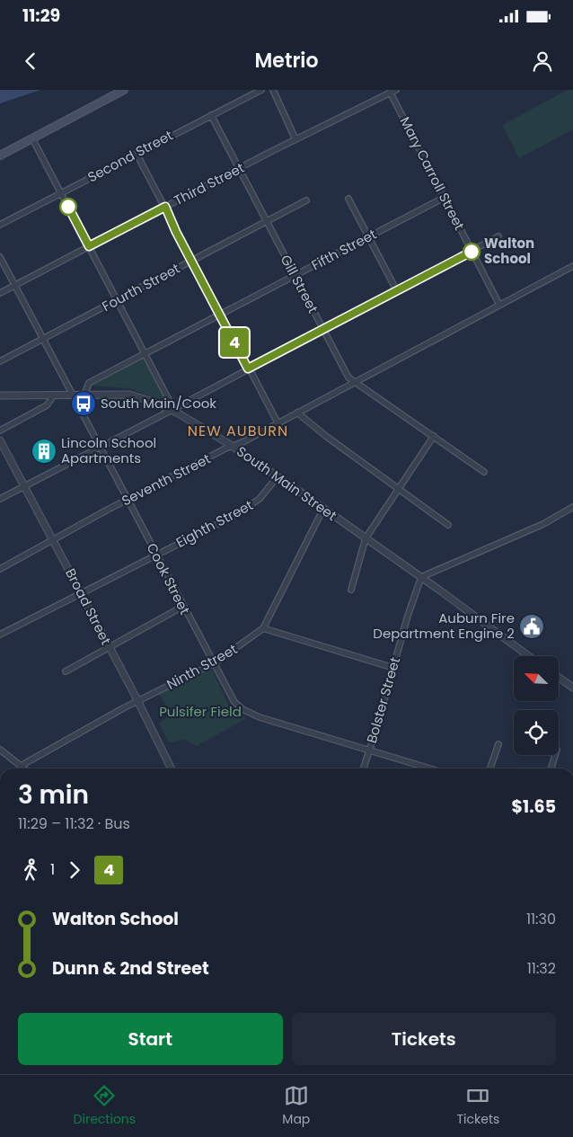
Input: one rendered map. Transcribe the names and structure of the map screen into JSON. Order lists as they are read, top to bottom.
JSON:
{
  "streets": {
    "street": [
      "Second Street",
      "Mary Carroll Street",
      "Third Street",
      "Fifth Street",
      "Gill Street",
      "Fourth Street",
      "Seventh Street",
      "South Main Street",
      "Eighth Street",
      "Cook Street",
      "Broad Street",
      "Ninth Street",
      "Bolster Street"
    ]
  },
  "crossings": [
    ["Second Street", "Gill Street"],
    ["Mary Carroll Street", "Third Street"],
    ["Mary Carroll Street", "Fifth Street"],
    ["Mary Carroll Street", "Seventh Street"],
    ["Third Street", "Gill Street"],
    ["Third Street", "Cook Street"],
    ["Fifth Street", "Gill Street"],
    ["Fifth Street", "South Main Street"],
    ["Gill Street", "Fourth Street"],
    ["Gill Street", "Seventh Street"],
    ["Fourth Street", "Cook Street"],
    ["Seventh Street", "South Main Street"],
    ["Seventh Street", "Cook Street"],
    ["Seventh Street", "Broad Street"],
    ["South Main Street", "Eighth Street"],
    ["South Main Street", "Cook Street"],
    ["South Main Street", "Ninth Street"],
    ["South Main Street", "Bolster Street"],
    ["Eighth Street", "Cook Street"],
    ["Eighth Street", "Broad Street"],
    ["Cook Street", "Ninth Street"],
    ["Cook Street", "Bolster Street"],
    ["Broad Street", "Ninth Street"]
  ],
  "districts": ["NEW AUBURN"],
  "parks": ["Pulsifer Field"],
  "places": {
    "other": ["Walton School"],
    "bus stop": ["South Main/Cook"],
    "building": ["Lincoln School Apartments"],
    "public building": ["Auburn Fire Department Engine 2"]
  },
  "lines": ["bus line 4"],
  "north": "top left",
  "page": {
    "status": "11:29",
    "header": "Metrio",
    "on_map": "4",
    "heading": ["3 min", "11:29 – 11:32 · Bus", "$1.65"],
    "legs": ["1", "4"],
    "list": [
      {
        "name": "Walton School",
        "value": "11:30"
      },
      {
        "name": "Dunn & 2nd Street",
        "value": "11:32"
      }
    ],
    "buttons": ["Start", "Tickets"],
    "tabs": ["Directions", "Map", "Tickets"]
  }
}
